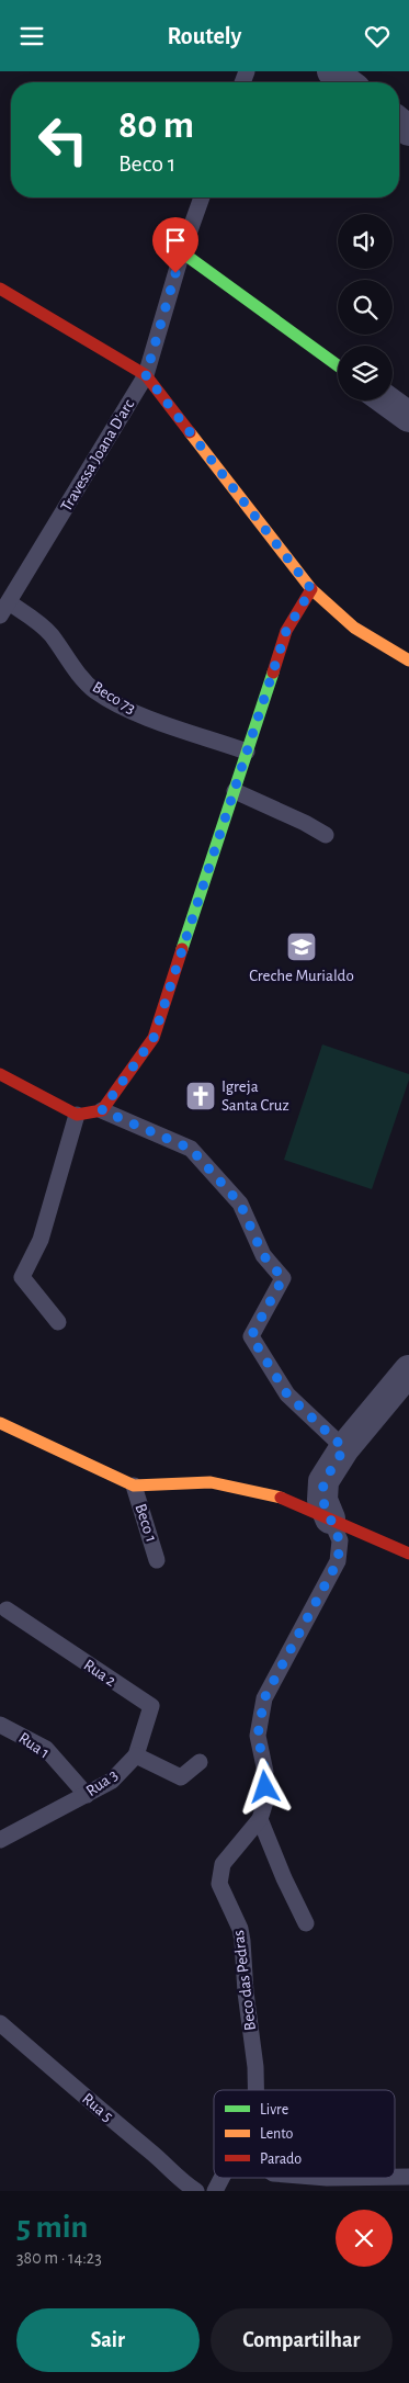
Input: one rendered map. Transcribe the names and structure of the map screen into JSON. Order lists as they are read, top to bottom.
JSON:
{
  "streets": {
    "street": ["Beco das Pedras"],
    "lane": [
      "Travessa Joana D'arc",
      "Beco 73",
      "Beco 1",
      "Rua 2",
      "Rua 1",
      "Rua 3",
      "Rua 5"
    ]
  },
  "crossings": [
    ["Travessa Joana D'arc", "Beco 73"],
    ["Rua 2", "Rua 3"],
    ["Rua 1", "Rua 3"]
  ],
  "places": {
    "school or university": ["Creche Murialdo"],
    "church": ["Igreja Santa Cruz"]
  },
  "legend": ["Livre", "Lento", "Parado"],
  "page": {
    "header": "Routely",
    "turn": ["80 m", "Beco 1"],
    "heading": ["5 min", "380 m · 14:23"],
    "buttons": ["Sair", "Compartilhar"]
  }
}
